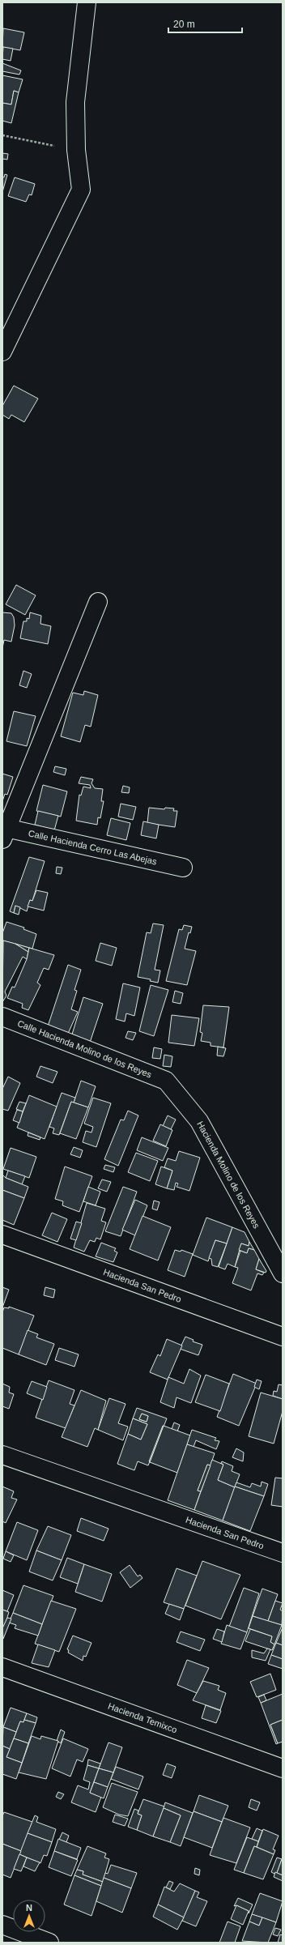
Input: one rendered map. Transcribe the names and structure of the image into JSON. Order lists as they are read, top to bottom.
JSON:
{
  "streets": {
    "street": [
      "Calle Hacienda Cerro Las Abejas",
      "Calle Hacienda Molino de los Reyes",
      "Hacienda Molino de los Reyes",
      "Hacienda San Pedro",
      "Hacienda Temixco"
    ]
  },
  "crossings": [
    ["Calle Hacienda Molino de los Reyes", "Hacienda Molino de los Reyes"]
  ],
  "scale_bar": "20 m",
  "north": "top"
}
